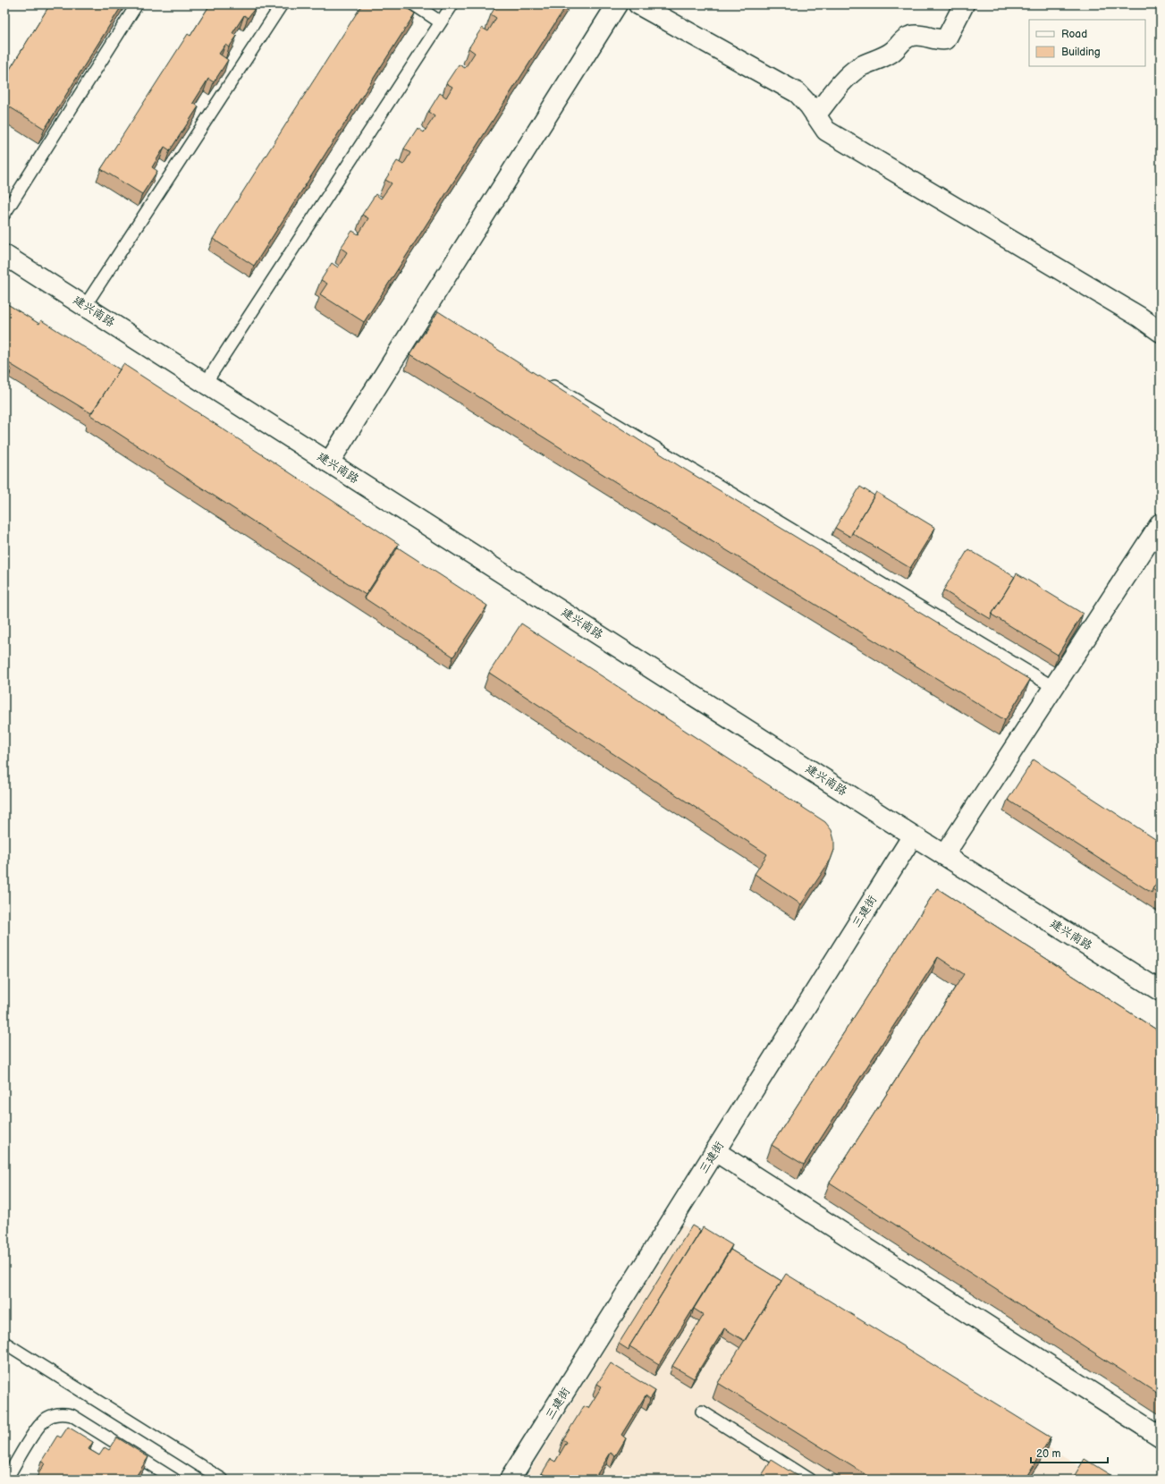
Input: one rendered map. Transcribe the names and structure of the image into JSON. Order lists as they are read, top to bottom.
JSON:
{
  "streets": {
    "street": ["建兴南路", "三建街"]
  },
  "crossings": [
    ["建兴南路", "三建街"]
  ],
  "legend": ["Road", "Building"],
  "scale_bar": "20 m"
}
